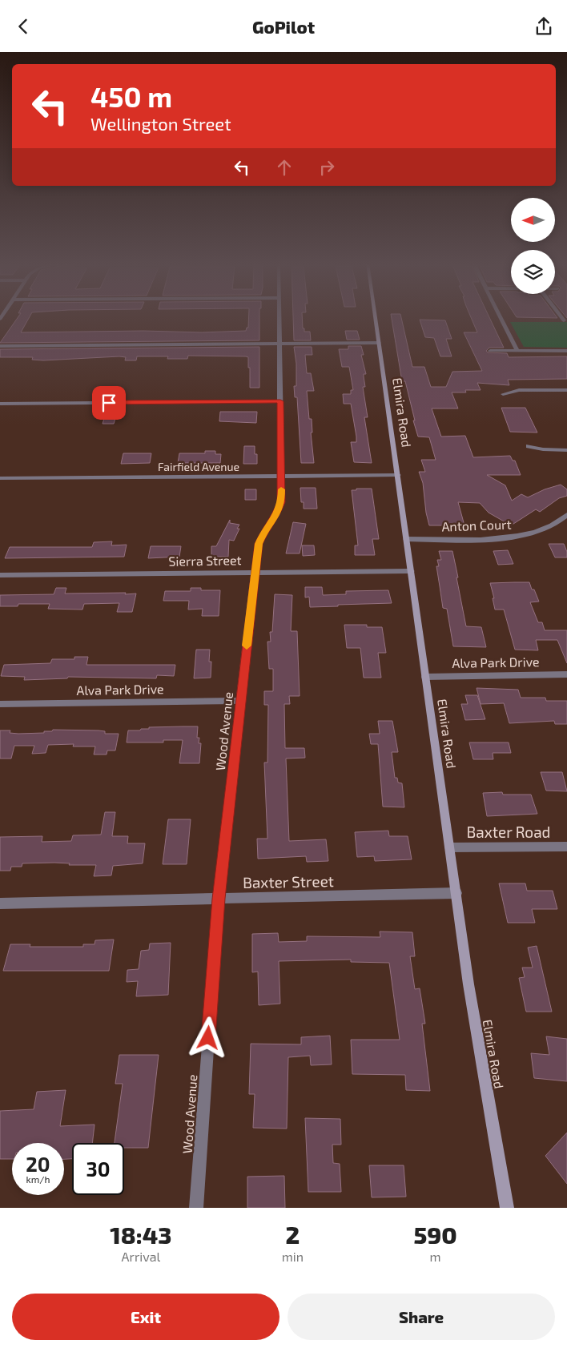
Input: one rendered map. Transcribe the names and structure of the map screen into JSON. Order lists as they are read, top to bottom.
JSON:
{
  "streets": {
    "street": [
      "Elmira Road",
      "Fairfield Avenue",
      "Anton Court",
      "Sierra Street",
      "Alva Park Drive",
      "Wood Avenue",
      "Baxter Road",
      "Baxter Street"
    ]
  },
  "crossings": [
    ["Elmira Road", "Fairfield Avenue"],
    ["Elmira Road", "Anton Court"],
    ["Elmira Road", "Sierra Street"],
    ["Elmira Road", "Alva Park Drive"],
    ["Elmira Road", "Baxter Road"],
    ["Elmira Road", "Baxter Street"],
    ["Fairfield Avenue", "Wood Avenue"],
    ["Sierra Street", "Wood Avenue"],
    ["Alva Park Drive", "Wood Avenue"],
    ["Wood Avenue", "Baxter Street"]
  ],
  "north": "left",
  "page": {
    "header": "GoPilot",
    "turn": ["450 m", "Wellington Street"],
    "speed": "20 km/h",
    "limit": "30",
    "eta": [
      "18:43",
      "Arrival",
      "2",
      "min",
      "590",
      "m"
    ],
    "buttons": ["Exit", "Share"]
  }
}
